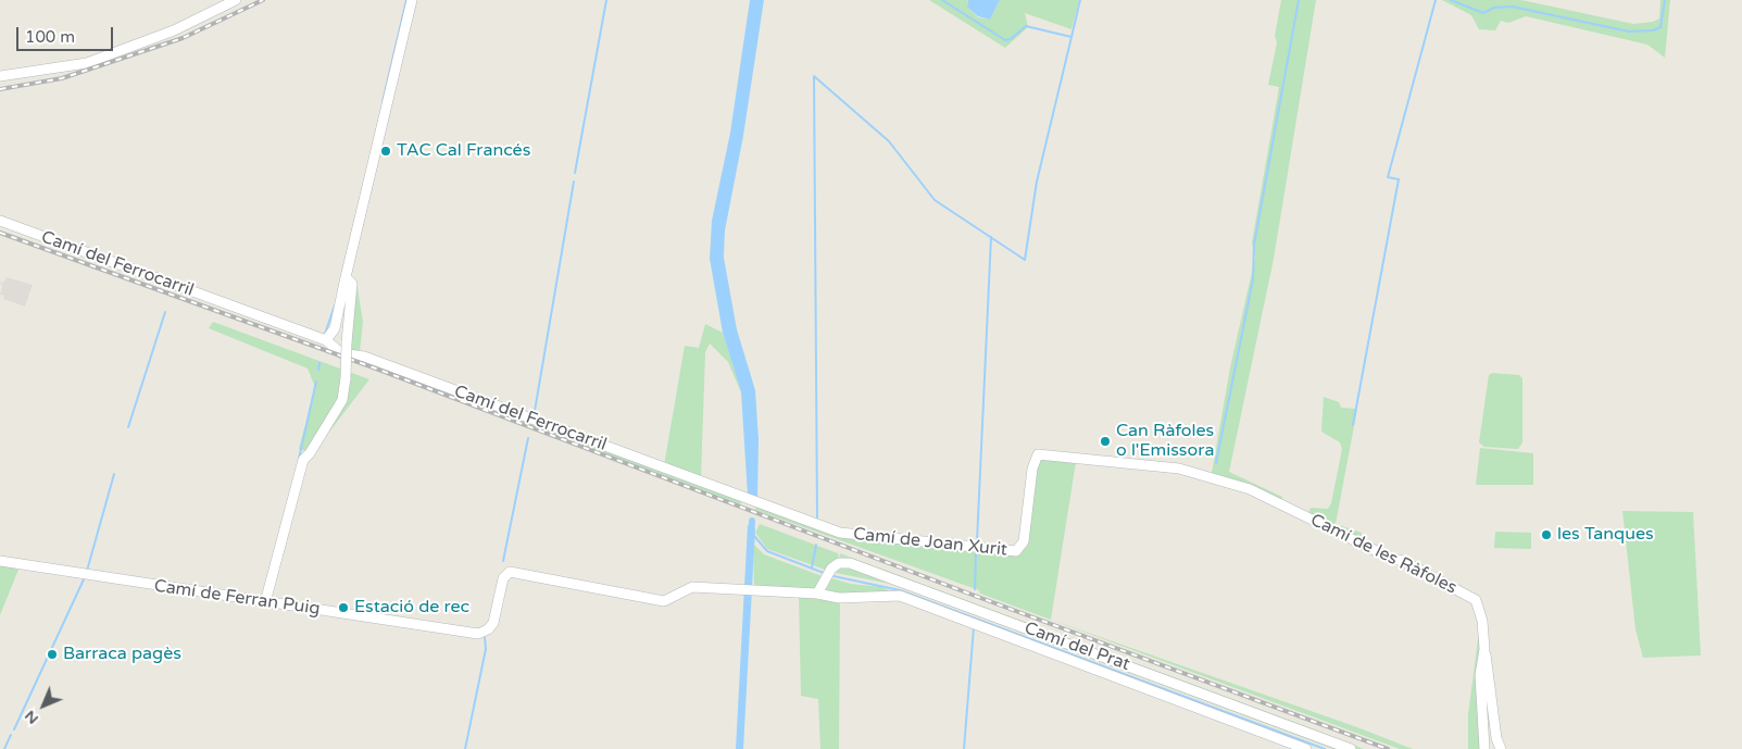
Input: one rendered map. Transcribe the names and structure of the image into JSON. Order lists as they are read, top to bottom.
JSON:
{
  "streets": {
    "street": [
      "Camí del Ferrocarril",
      "Camí de Joan Xurit",
      "Camí de les Ràfoles",
      "Camí de Ferran Puig",
      "Camí del Prat"
    ]
  },
  "crossings": [
    ["Camí del Ferrocarril", "Camí de Joan Xurit"],
    ["Camí de Joan Xurit", "Camí de les Ràfoles"],
    ["Camí de Ferran Puig", "Camí del Prat"]
  ],
  "places": [
    "TAC Cal Francés",
    "Can Ràfoles o l'Emissora",
    "les Tanques",
    "Estació de rec",
    "Barraca pagès"
  ],
  "scale_bar": "100 m",
  "north": "bottom left"
}
